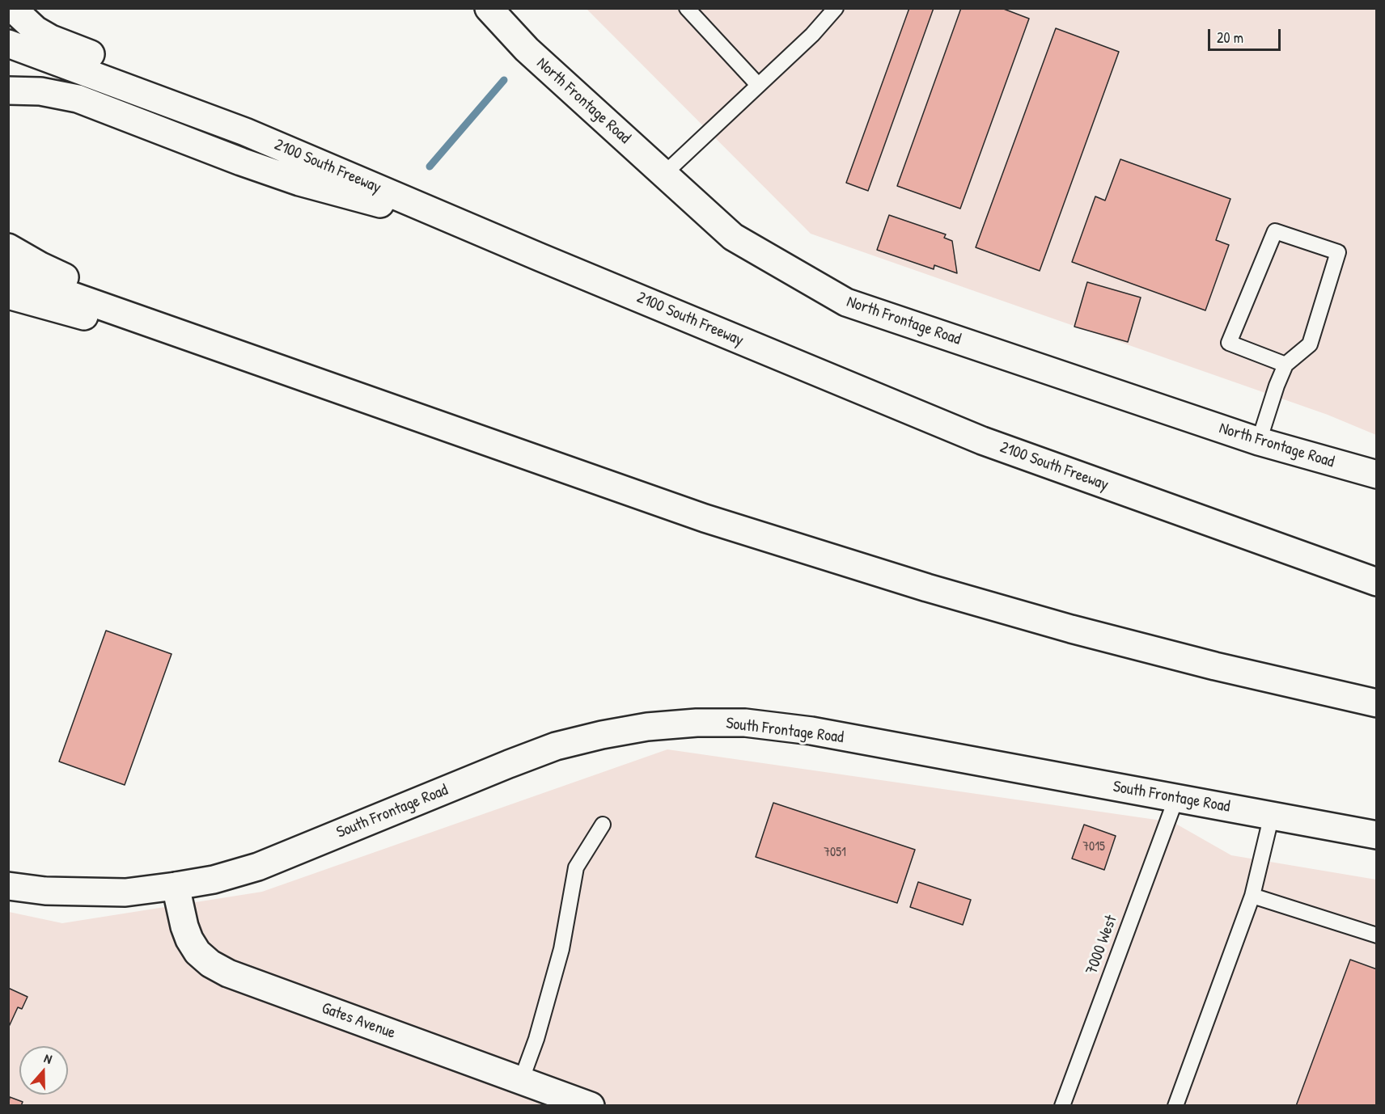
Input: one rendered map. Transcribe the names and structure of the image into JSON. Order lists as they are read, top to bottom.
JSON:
{
  "streets": {
    "main road": [
      "North Frontage Road",
      "2100 South Freeway",
      "South Frontage Road",
      "Gates Avenue"
    ],
    "lane": ["7000 West"]
  },
  "crossings": [
    ["South Frontage Road", "7000 West"],
    ["South Frontage Road", "Gates Avenue"]
  ],
  "house_numbers": ["7015", "7051"],
  "scale_bar": "20 m",
  "north": "top"
}
